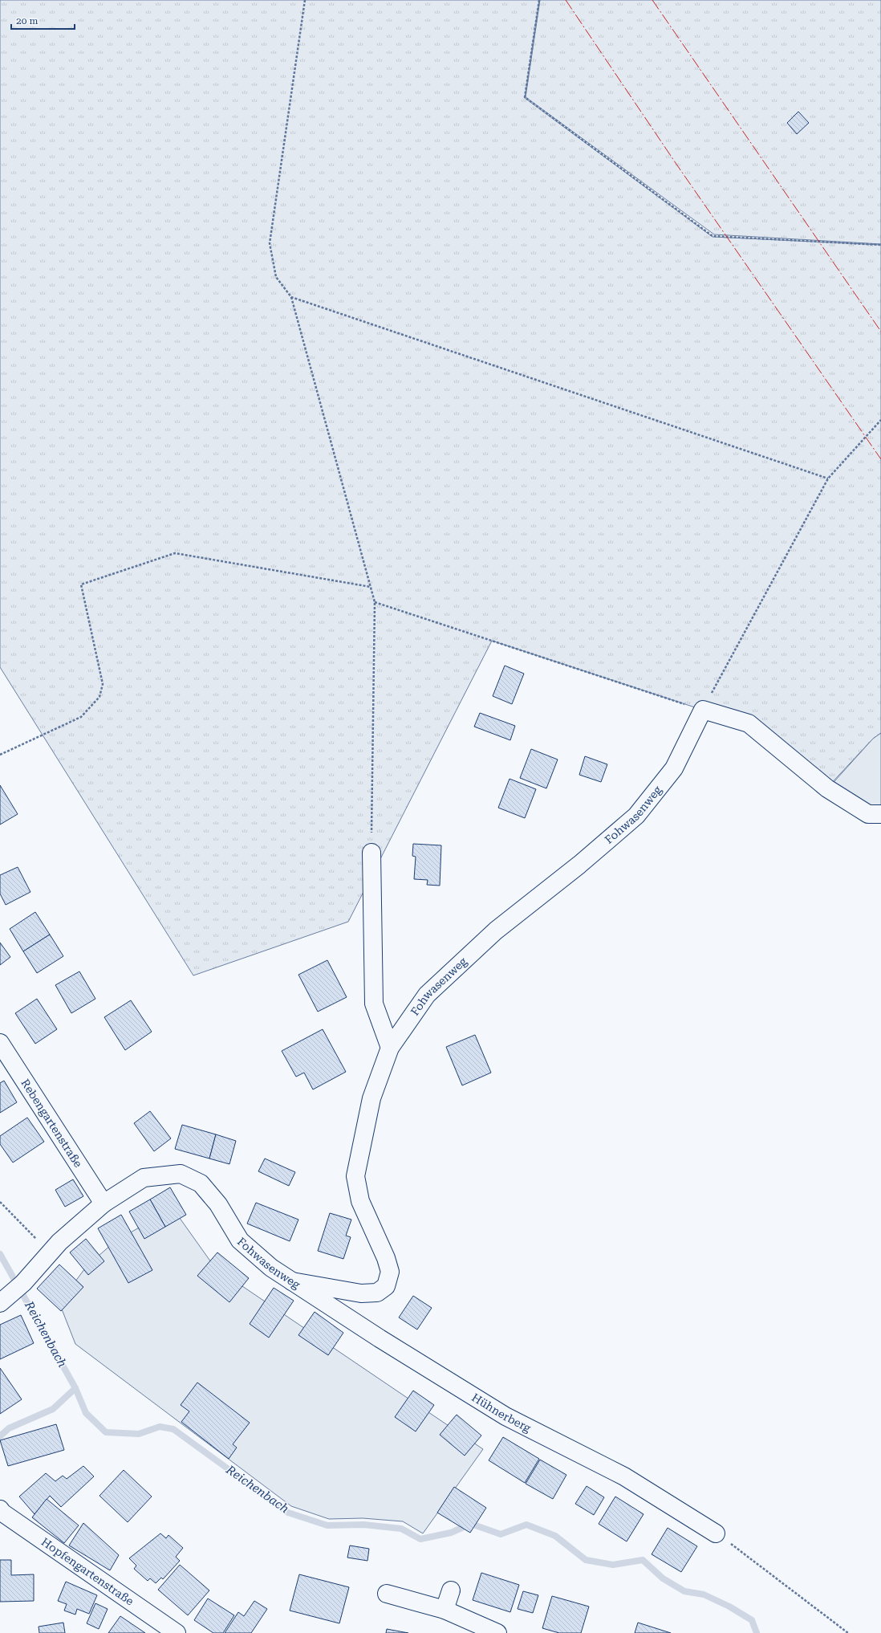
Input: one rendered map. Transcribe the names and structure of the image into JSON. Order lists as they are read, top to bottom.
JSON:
{
  "streets": {
    "street": [
      "Fohwasenweg",
      "Rebengartenstraße",
      "Hühnerberg",
      "Hopfengartenstraße"
    ]
  },
  "crossings": [
    ["Fohwasenweg", "Rebengartenstraße"],
    ["Fohwasenweg", "Hühnerberg"]
  ],
  "water": ["Reichenbach"],
  "scale_bar": "20 m"
}
